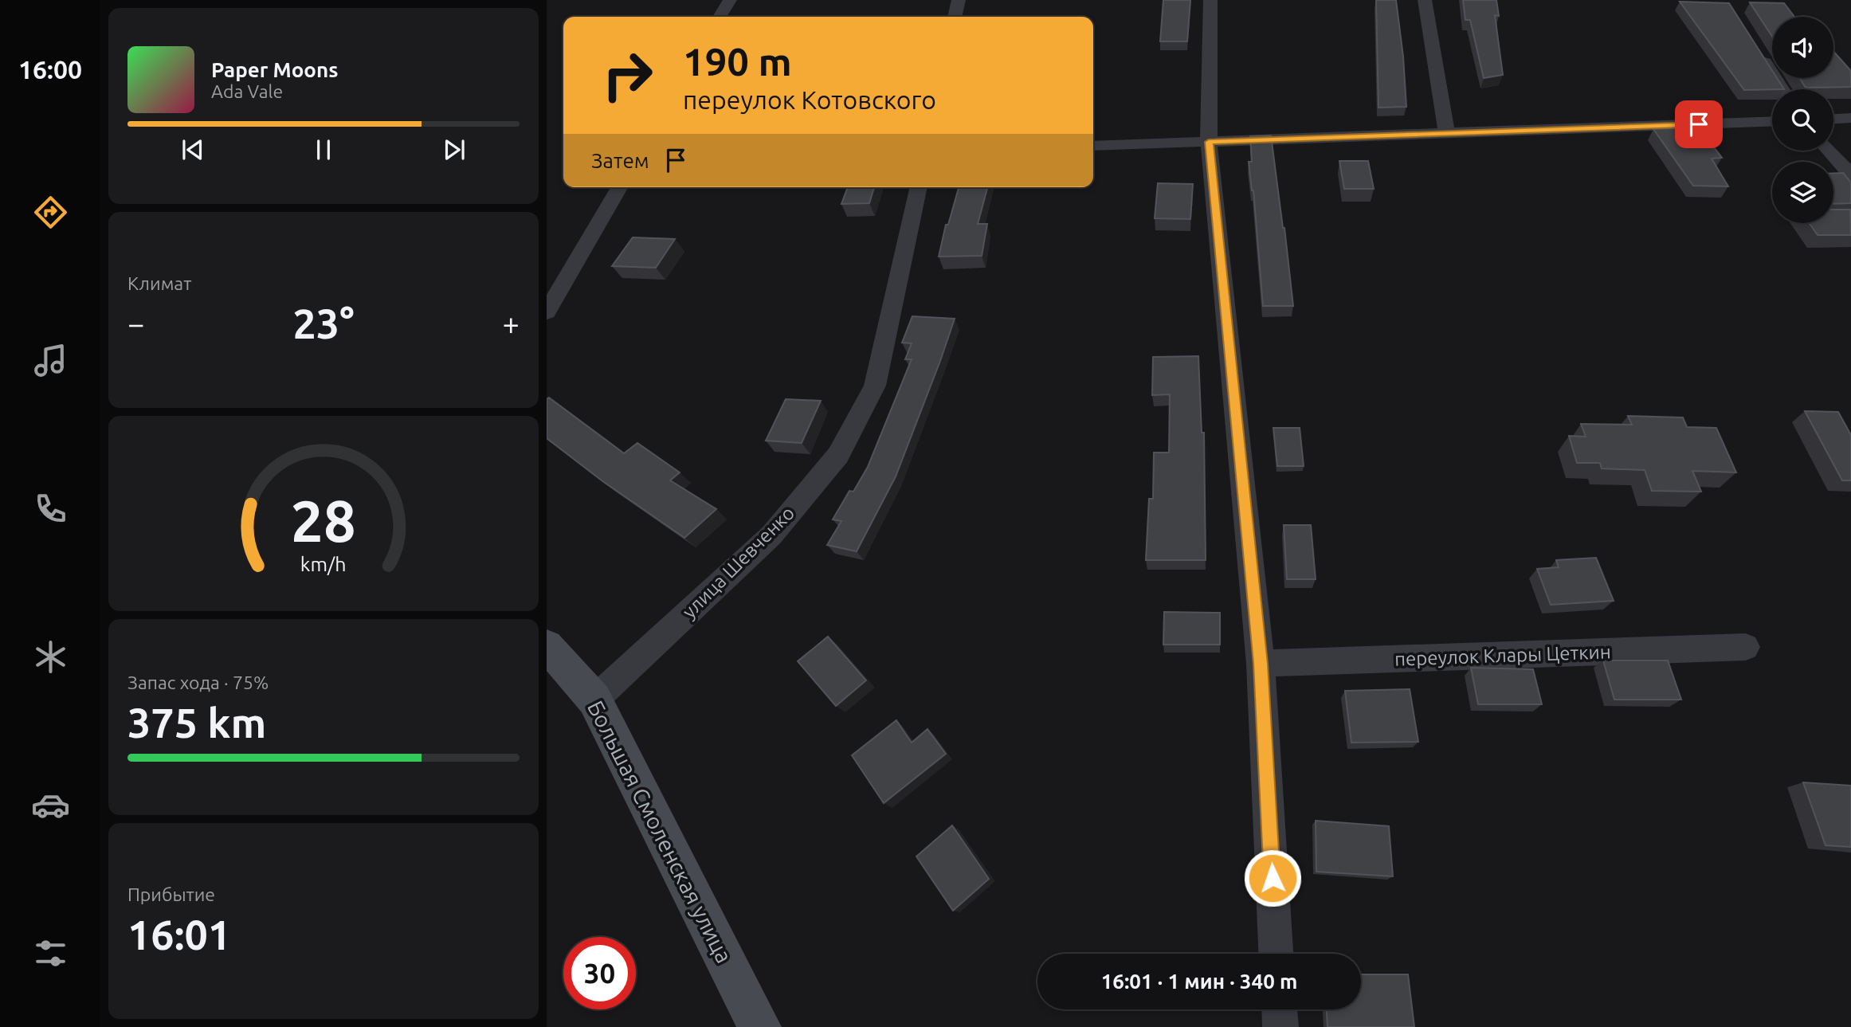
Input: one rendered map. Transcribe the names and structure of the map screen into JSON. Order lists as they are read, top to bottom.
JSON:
{
  "streets": {
    "main road": ["Большая Смоленская улица"],
    "street": ["улица Шевченко", "переулок Клары Цеткин"]
  },
  "crossings": [
    ["улица Шевченко", "Большая Смоленская улица"]
  ],
  "page": {
    "tabs": "16:00",
    "turn": ["190 m", "переулок Котовского"],
    "song": ["Paper Moons", "Ada Vale"],
    "then": "Затем",
    "tile": [
      "Климат",
      ["Запас хода · 75%", "375 km"],
      ["Прибытие", "16:01"]
    ],
    "heat": ["−", "23°", "+"],
    "limit": "30",
    "trip": "16:01 · 1 мин · 340 m",
    "gauge": ["28", "km/h"]
  }
}
